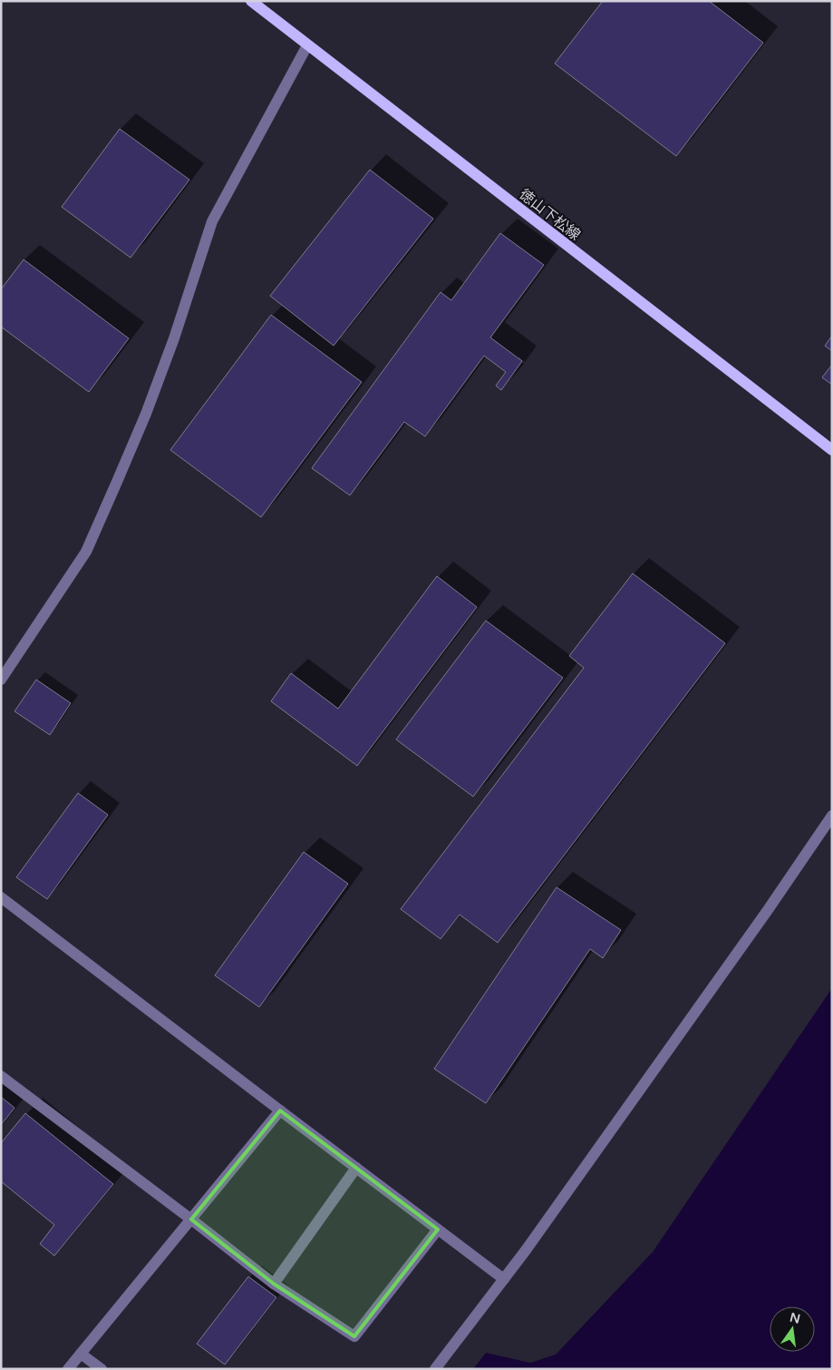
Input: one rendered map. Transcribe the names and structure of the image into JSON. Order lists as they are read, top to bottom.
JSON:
{
  "streets": {
    "main road": ["徳山下松線"]
  },
  "north": "top"
}
